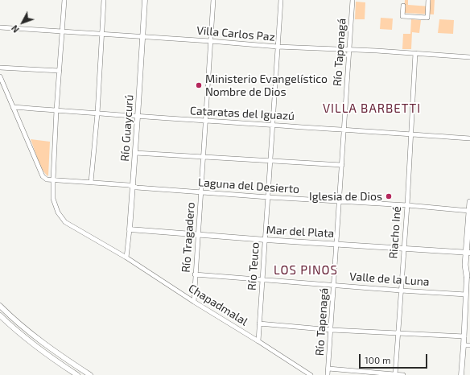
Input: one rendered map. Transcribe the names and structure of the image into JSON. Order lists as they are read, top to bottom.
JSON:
{
  "streets": {
    "street": [
      "Villa Carlos Paz",
      "Río Tapenagá",
      "Cataratas del Iguazú",
      "Río Guaycurú",
      "Laguna del Desierto",
      "Mar del Plata",
      "Riacho Iné",
      "Río Tragadero",
      "Río Teuco",
      "Valle de la Luna",
      "Chapadmalal"
    ]
  },
  "crossings": [
    ["Villa Carlos Paz", "Río Tapenagá"],
    ["Villa Carlos Paz", "Río Guaycurú"],
    ["Villa Carlos Paz", "Riacho Iné"],
    ["Villa Carlos Paz", "Río Tragadero"],
    ["Villa Carlos Paz", "Río Teuco"],
    ["Río Tapenagá", "Cataratas del Iguazú"],
    ["Río Tapenagá", "Laguna del Desierto"],
    ["Río Tapenagá", "Mar del Plata"],
    ["Río Tapenagá", "Valle de la Luna"],
    ["Cataratas del Iguazú", "Río Guaycurú"],
    ["Cataratas del Iguazú", "Laguna del Desierto"],
    ["Cataratas del Iguazú", "Riacho Iné"],
    ["Cataratas del Iguazú", "Río Tragadero"],
    ["Cataratas del Iguazú", "Río Teuco"],
    ["Río Guaycurú", "Laguna del Desierto"],
    ["Río Guaycurú", "Mar del Plata"],
    ["Río Guaycurú", "Chapadmalal"],
    ["Laguna del Desierto", "Riacho Iné"],
    ["Laguna del Desierto", "Río Tragadero"],
    ["Laguna del Desierto", "Río Teuco"],
    ["Laguna del Desierto", "Chapadmalal"],
    ["Mar del Plata", "Riacho Iné"],
    ["Mar del Plata", "Río Tragadero"],
    ["Mar del Plata", "Río Teuco"],
    ["Riacho Iné", "Valle de la Luna"],
    ["Río Tragadero", "Valle de la Luna"],
    ["Río Tragadero", "Chapadmalal"],
    ["Río Teuco", "Valle de la Luna"],
    ["Río Teuco", "Chapadmalal"]
  ],
  "districts": ["VILLA BARBETTI", "LOS PINOS"],
  "places": ["Ministerio Evangelístico Nombre de Dios", "Iglesia de Dios"],
  "scale_bar": "100 m",
  "north": "bottom left"
}
